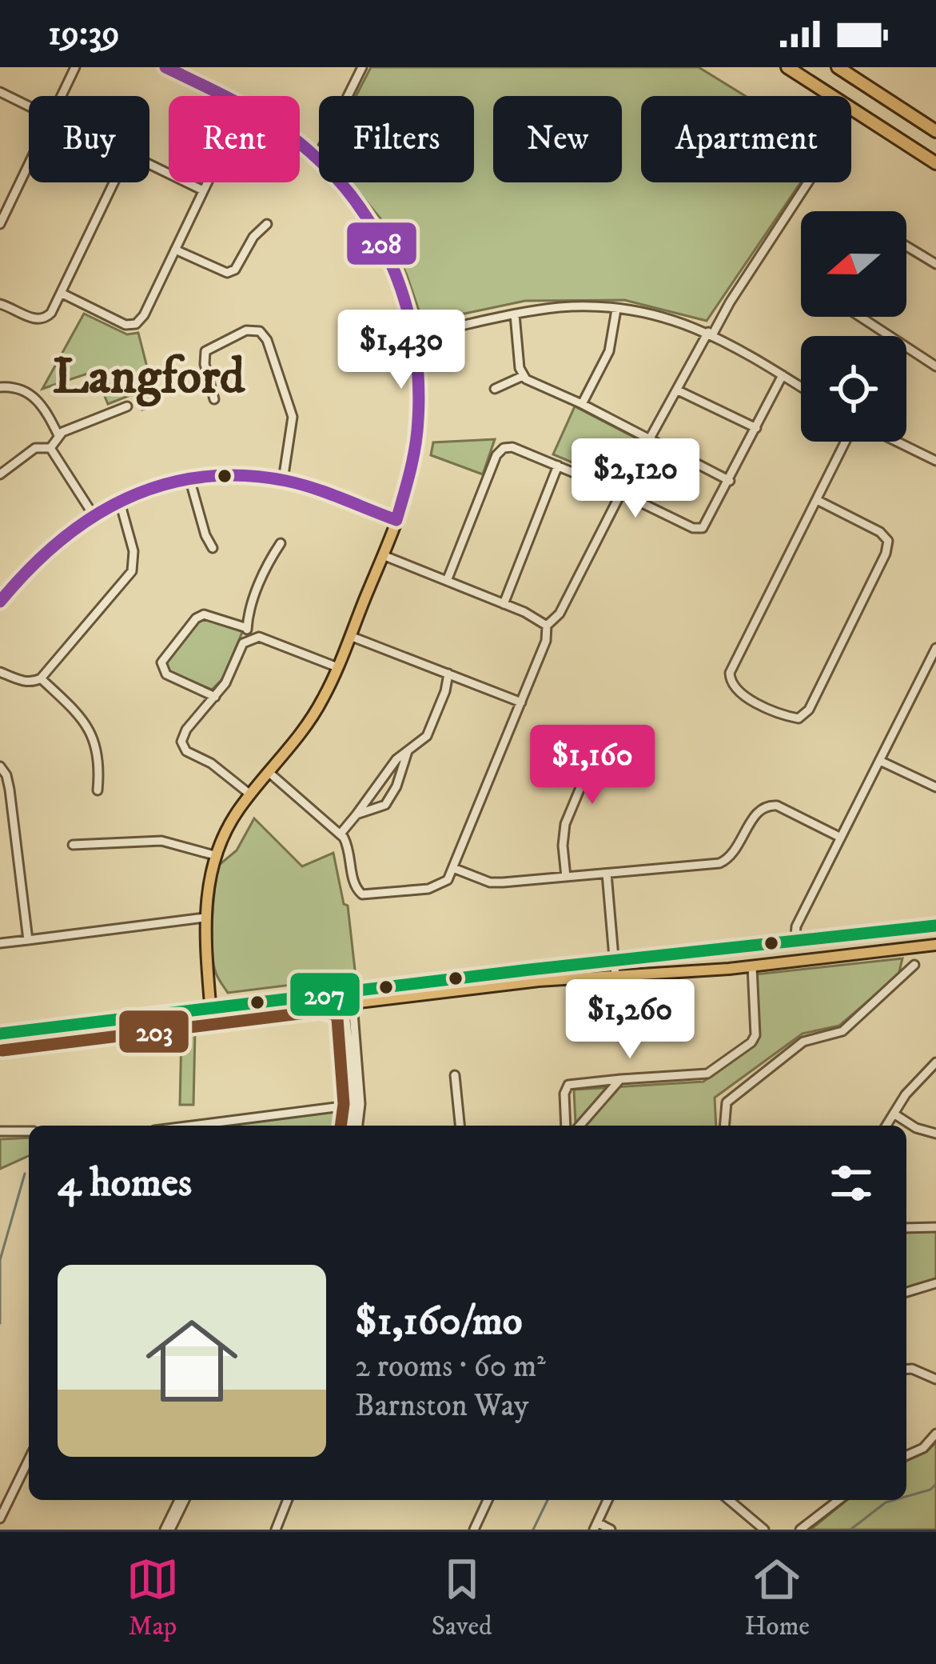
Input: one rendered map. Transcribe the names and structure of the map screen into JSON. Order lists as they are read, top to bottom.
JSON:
{
  "districts": ["Langford"],
  "lines": ["transit line 208", "transit line 207", "transit line 203"],
  "north": "left",
  "page": {
    "status": "19:39",
    "chip": [
      "Buy",
      "Rent",
      "Filters",
      "New",
      "Apartment"
    ],
    "price": [
      "$1,430",
      "$2,120",
      "$1,160",
      "$1,260"
    ],
    "heading": "4 homes",
    "list": [
      {
        "name": "$1,160/mo",
        "note": "2 rooms · 60 m² · Barnston Way"
      }
    ],
    "tabs": ["Map", "Saved", "Home"]
  }
}
